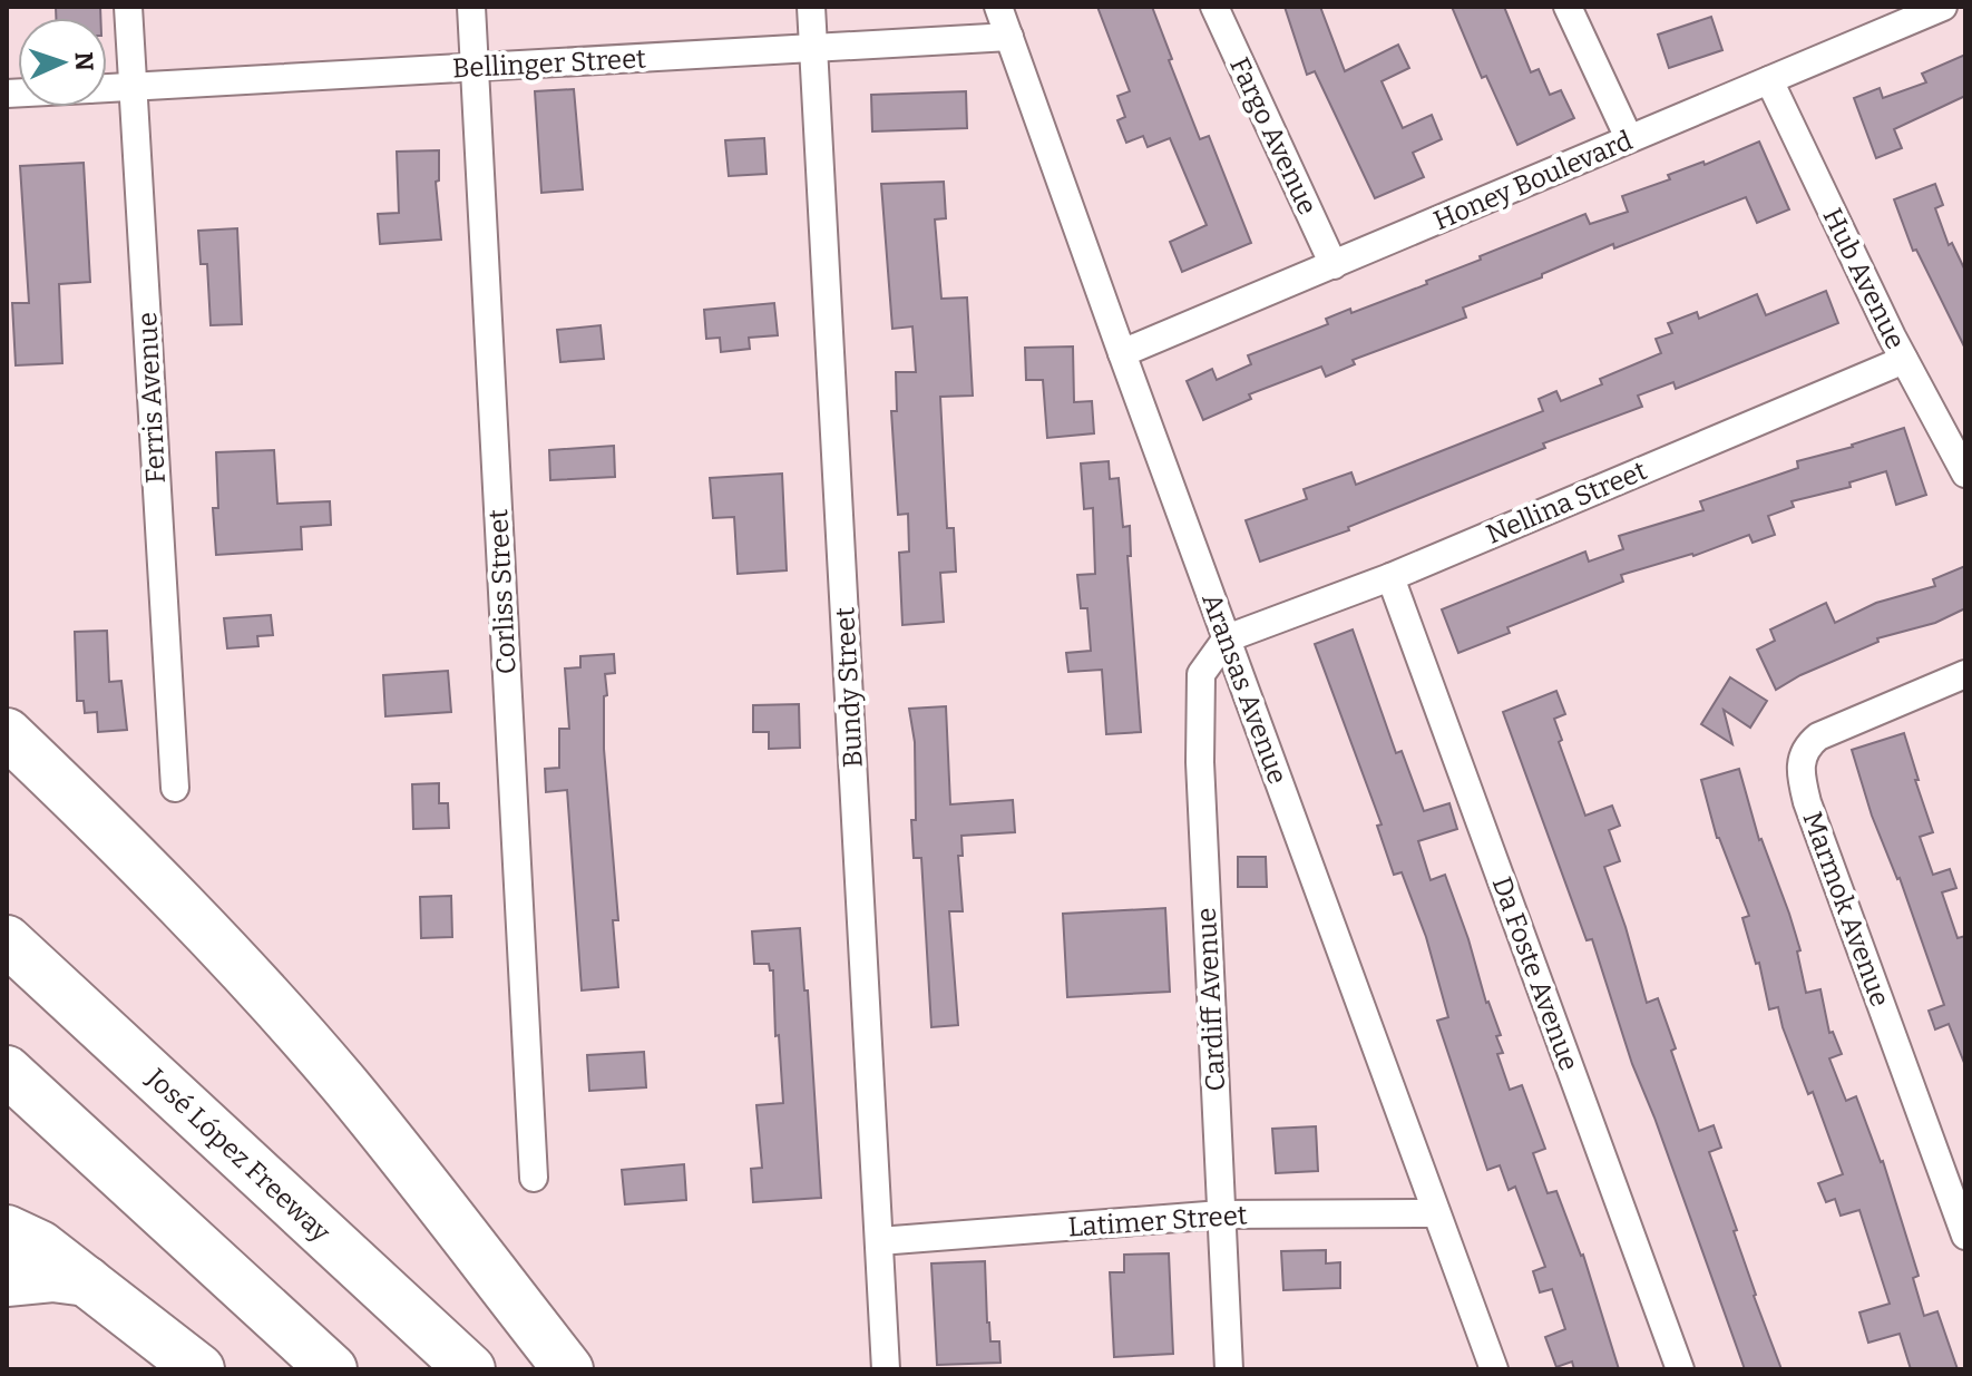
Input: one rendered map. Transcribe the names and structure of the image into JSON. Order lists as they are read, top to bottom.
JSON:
{
  "streets": {
    "highway": ["José López Freeway"],
    "street": [
      "Bellinger Street",
      "Fargo Avenue",
      "Honey Boulevard",
      "Hub Avenue",
      "Ferris Avenue",
      "Nellina Street",
      "Corliss Street",
      "Bundy Street",
      "Aransas Avenue",
      "Marmok Avenue",
      "Da Foste Avenue",
      "Cardiff Avenue",
      "Latimer Street"
    ]
  },
  "crossings": [
    ["Bellinger Street", "Ferris Avenue"],
    ["Bellinger Street", "Corliss Street"],
    ["Bellinger Street", "Bundy Street"],
    ["Bellinger Street", "Aransas Avenue"],
    ["Fargo Avenue", "Honey Boulevard"],
    ["Honey Boulevard", "Hub Avenue"],
    ["Honey Boulevard", "Aransas Avenue"],
    ["Hub Avenue", "Nellina Street"],
    ["Nellina Street", "Aransas Avenue"],
    ["Nellina Street", "Da Foste Avenue"],
    ["Nellina Street", "Cardiff Avenue"],
    ["Bundy Street", "Latimer Street"],
    ["Aransas Avenue", "Cardiff Avenue"],
    ["Aransas Avenue", "Latimer Street"],
    ["Cardiff Avenue", "Latimer Street"]
  ],
  "north": "right"
}
